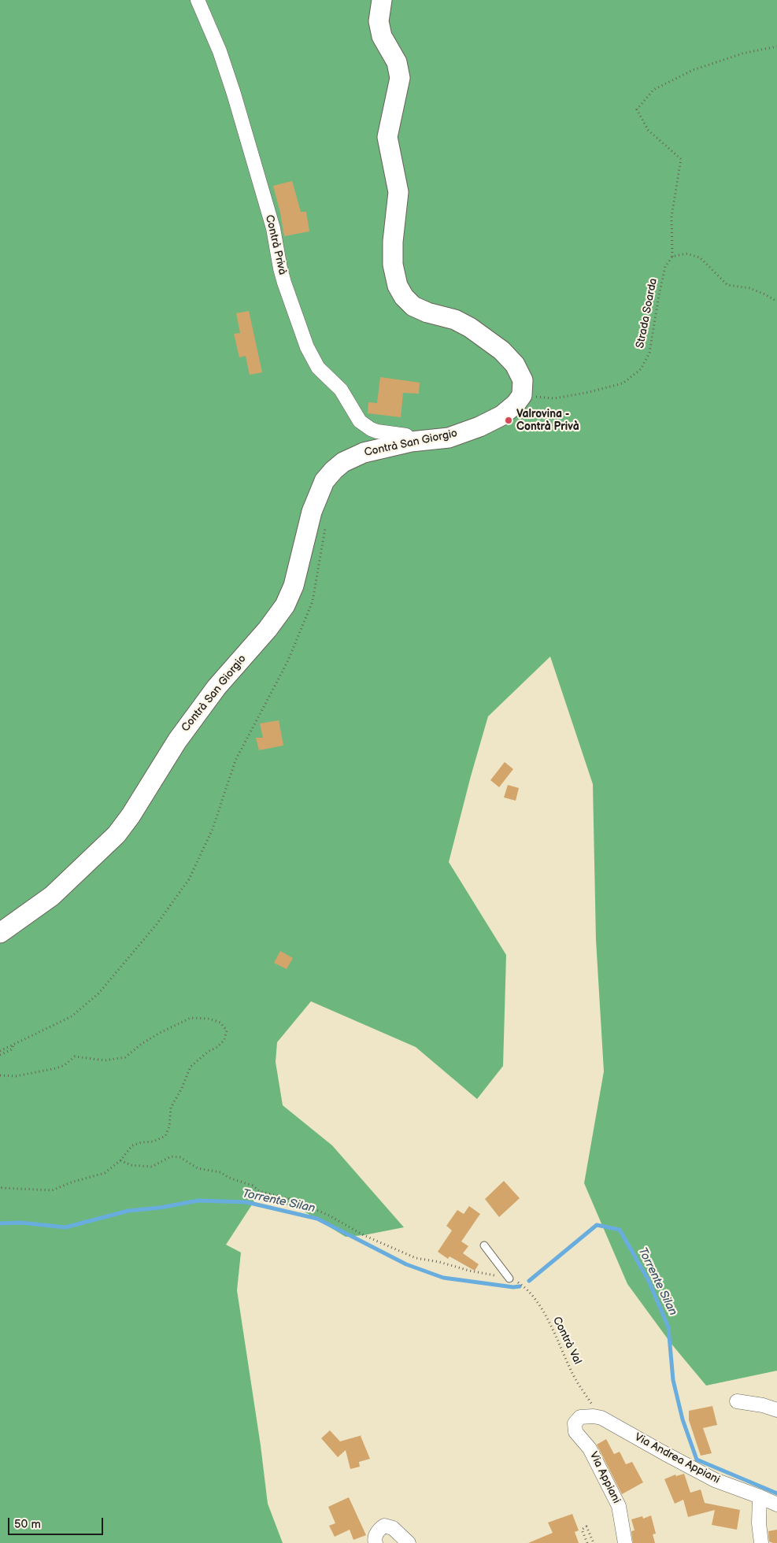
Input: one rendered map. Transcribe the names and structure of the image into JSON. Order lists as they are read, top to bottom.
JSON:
{
  "streets": {
    "street": [
      "Contrà Privà",
      "Contrà San Giorgio",
      "Via Andrea Appiani",
      "Via Appiani"
    ],
    "path": ["Strada Soarda", "Contrà Val"]
  },
  "crossings": [
    ["Contrà Privà", "Contrà San Giorgio"],
    ["Strada Soarda", "Contrà San Giorgio"],
    ["Contrà Val", "Via Andrea Appiani"],
    ["Contrà Val", "Via Appiani"],
    ["Via Andrea Appiani", "Via Appiani"]
  ],
  "water": ["Torrente Silan"],
  "places": ["Valrovina - Contrà Privà"],
  "scale_bar": "50 m"
}
